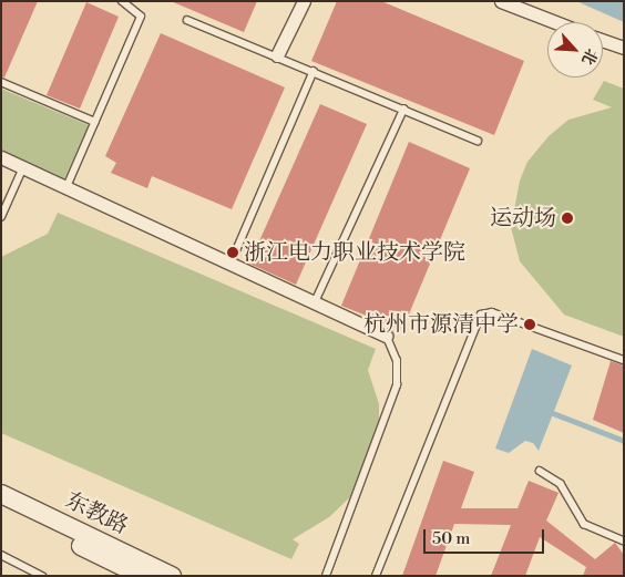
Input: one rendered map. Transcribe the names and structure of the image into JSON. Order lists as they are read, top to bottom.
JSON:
{
  "streets": {
    "street": ["东教路"]
  },
  "places": ["运动场", "浙江电力职业技术学院", "杭州市源清中学"],
  "scale_bar": "50 m",
  "north": "bottom right"
}
